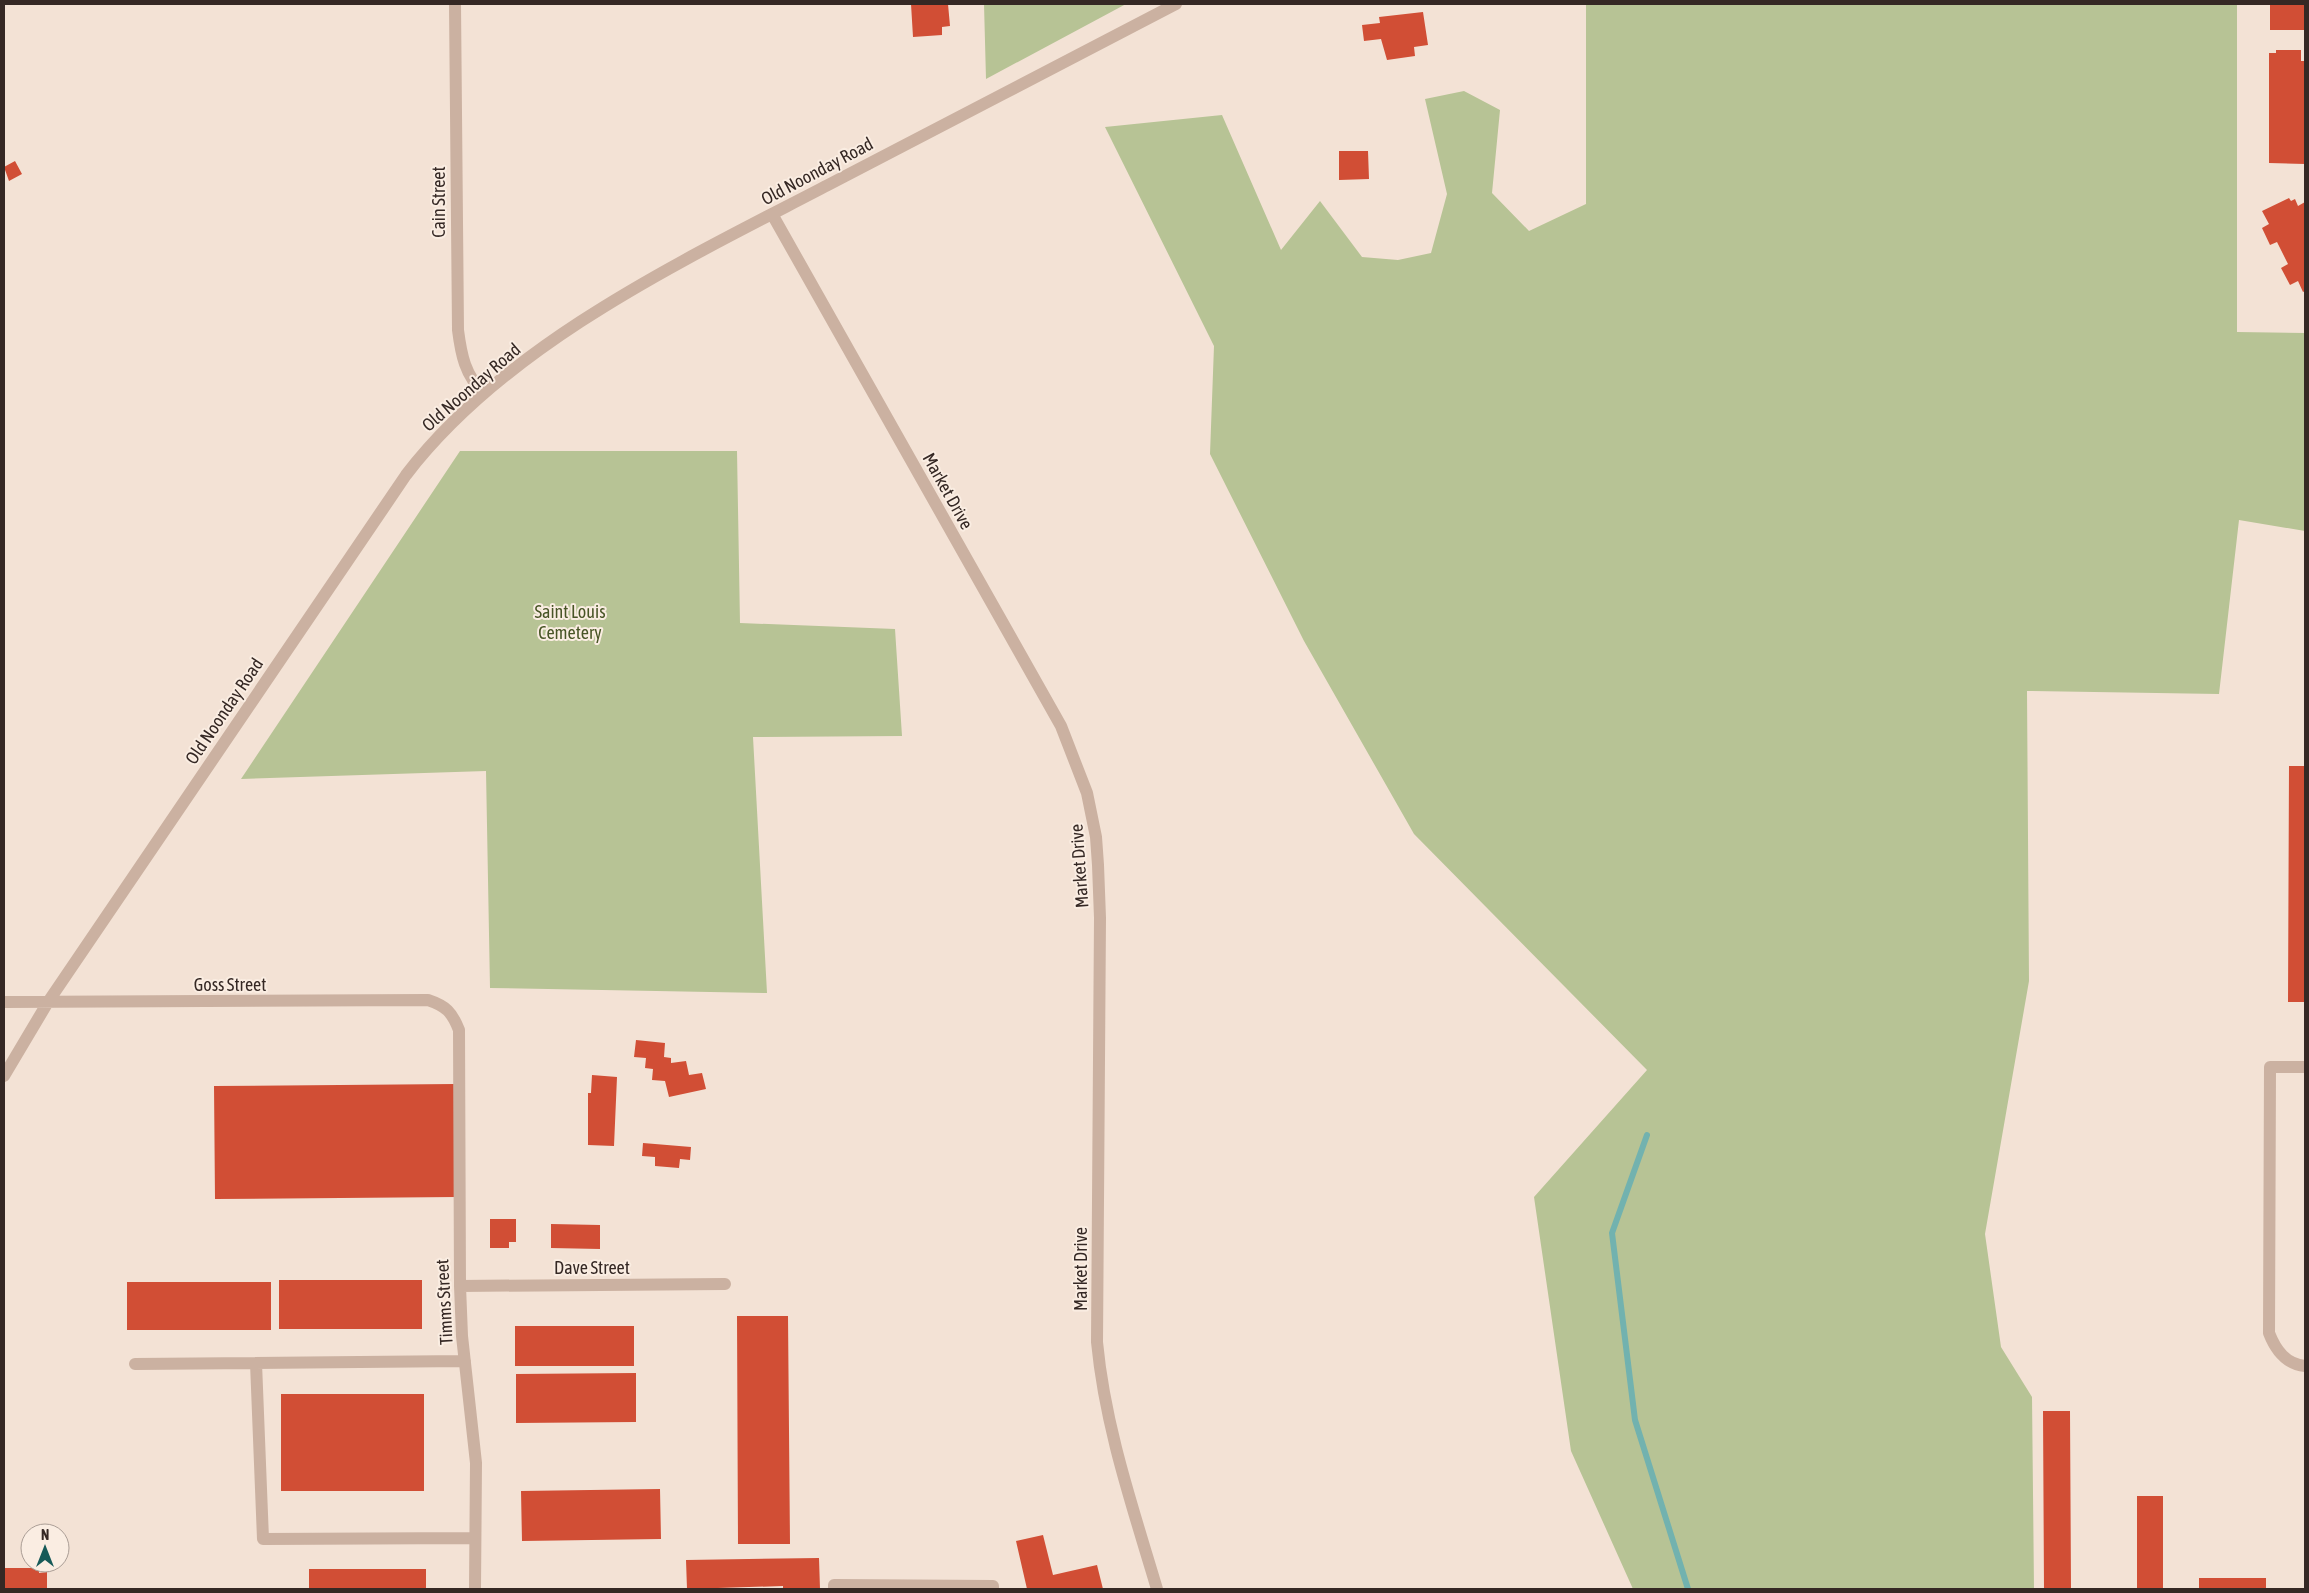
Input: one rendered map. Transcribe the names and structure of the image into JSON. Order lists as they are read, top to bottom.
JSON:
{
  "streets": {
    "street": [
      "Old Noonday Road",
      "Cain Street",
      "Market Drive",
      "Goss Street",
      "Dave Street",
      "Timms Street"
    ]
  },
  "crossings": [
    ["Old Noonday Road", "Cain Street"],
    ["Old Noonday Road", "Market Drive"],
    ["Old Noonday Road", "Goss Street"],
    ["Goss Street", "Timms Street"],
    ["Dave Street", "Timms Street"]
  ],
  "parks": ["Saint Louis Cemetery"],
  "north": "top"
}
